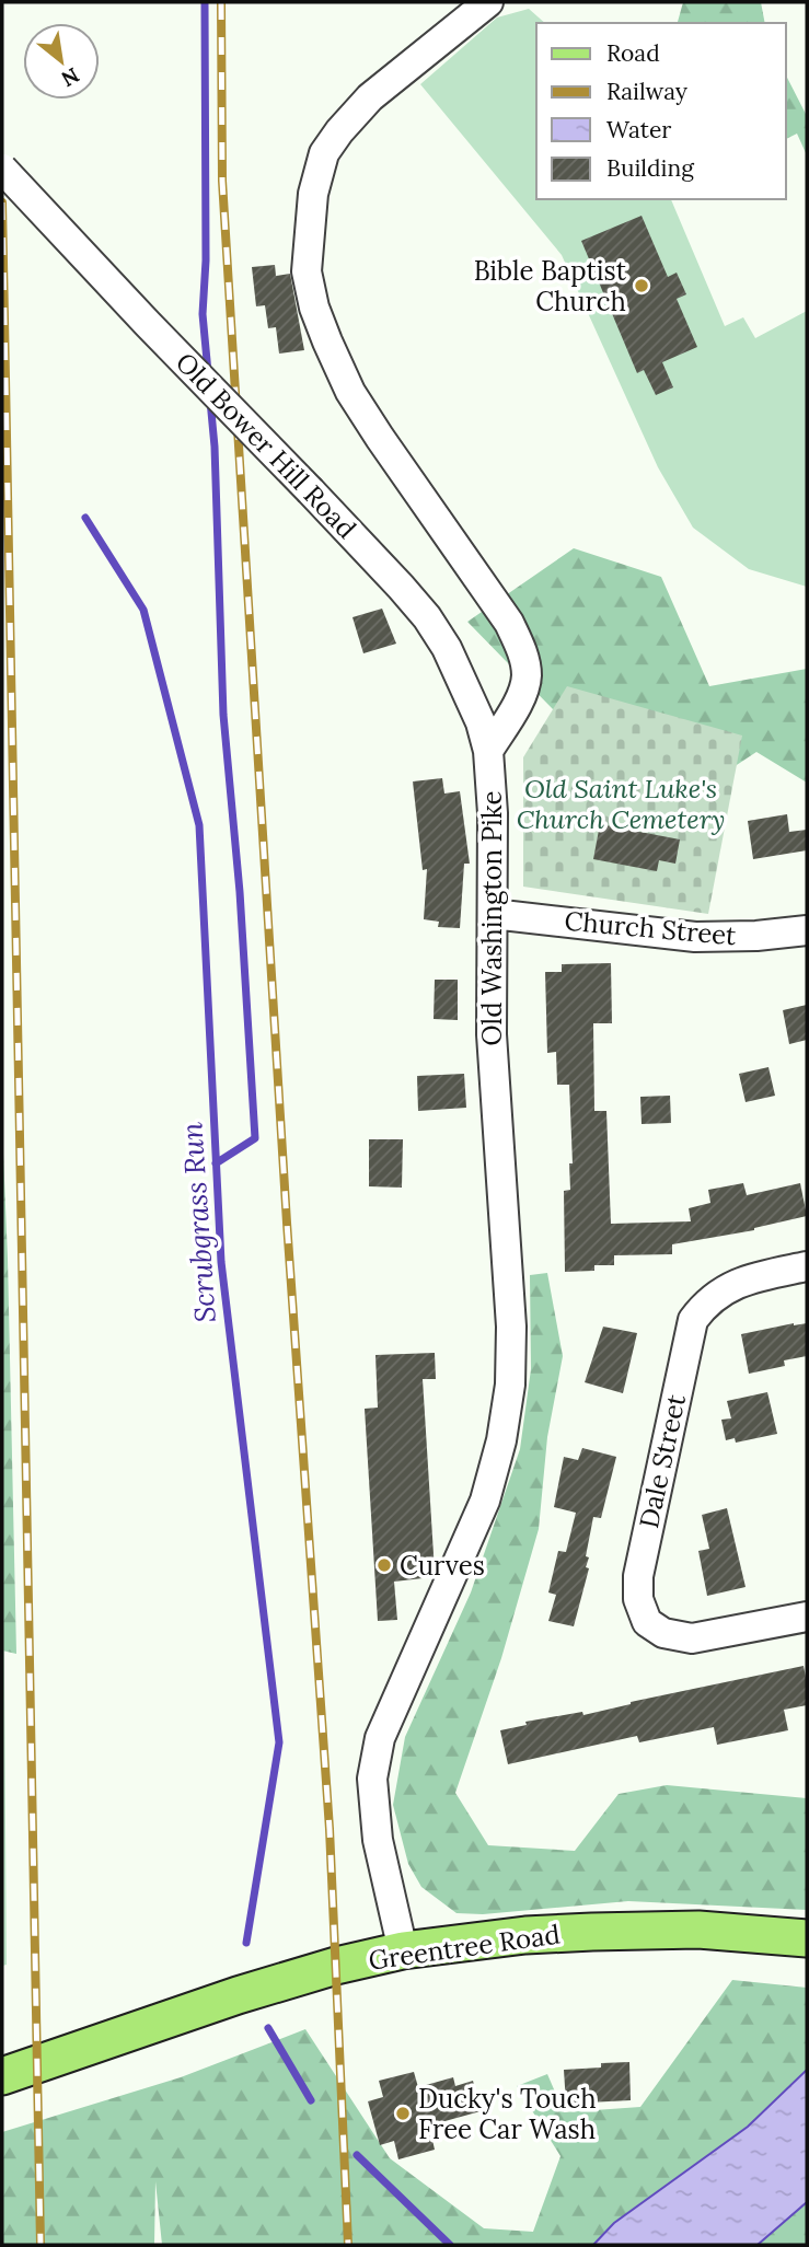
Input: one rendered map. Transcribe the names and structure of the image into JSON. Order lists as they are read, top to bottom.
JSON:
{
  "streets": {
    "main road": ["Greentree Road"],
    "street": [
      "Old Bower Hill Road",
      "Old Washington Pike",
      "Church Street",
      "Dale Street"
    ]
  },
  "crossings": [
    ["Old Bower Hill Road", "Old Washington Pike"],
    ["Old Washington Pike", "Church Street"],
    ["Old Washington Pike", "Greentree Road"]
  ],
  "water": ["Scrubgrass Run"],
  "parks": ["Old Saint Luke's Church Cemetery"],
  "places": ["Bible Baptist Church", "Curves", "Ducky's Touch Free Car Wash"],
  "legend": [
    "Road",
    "Railway",
    "Water",
    "Building"
  ],
  "north": "bottom right"
}
